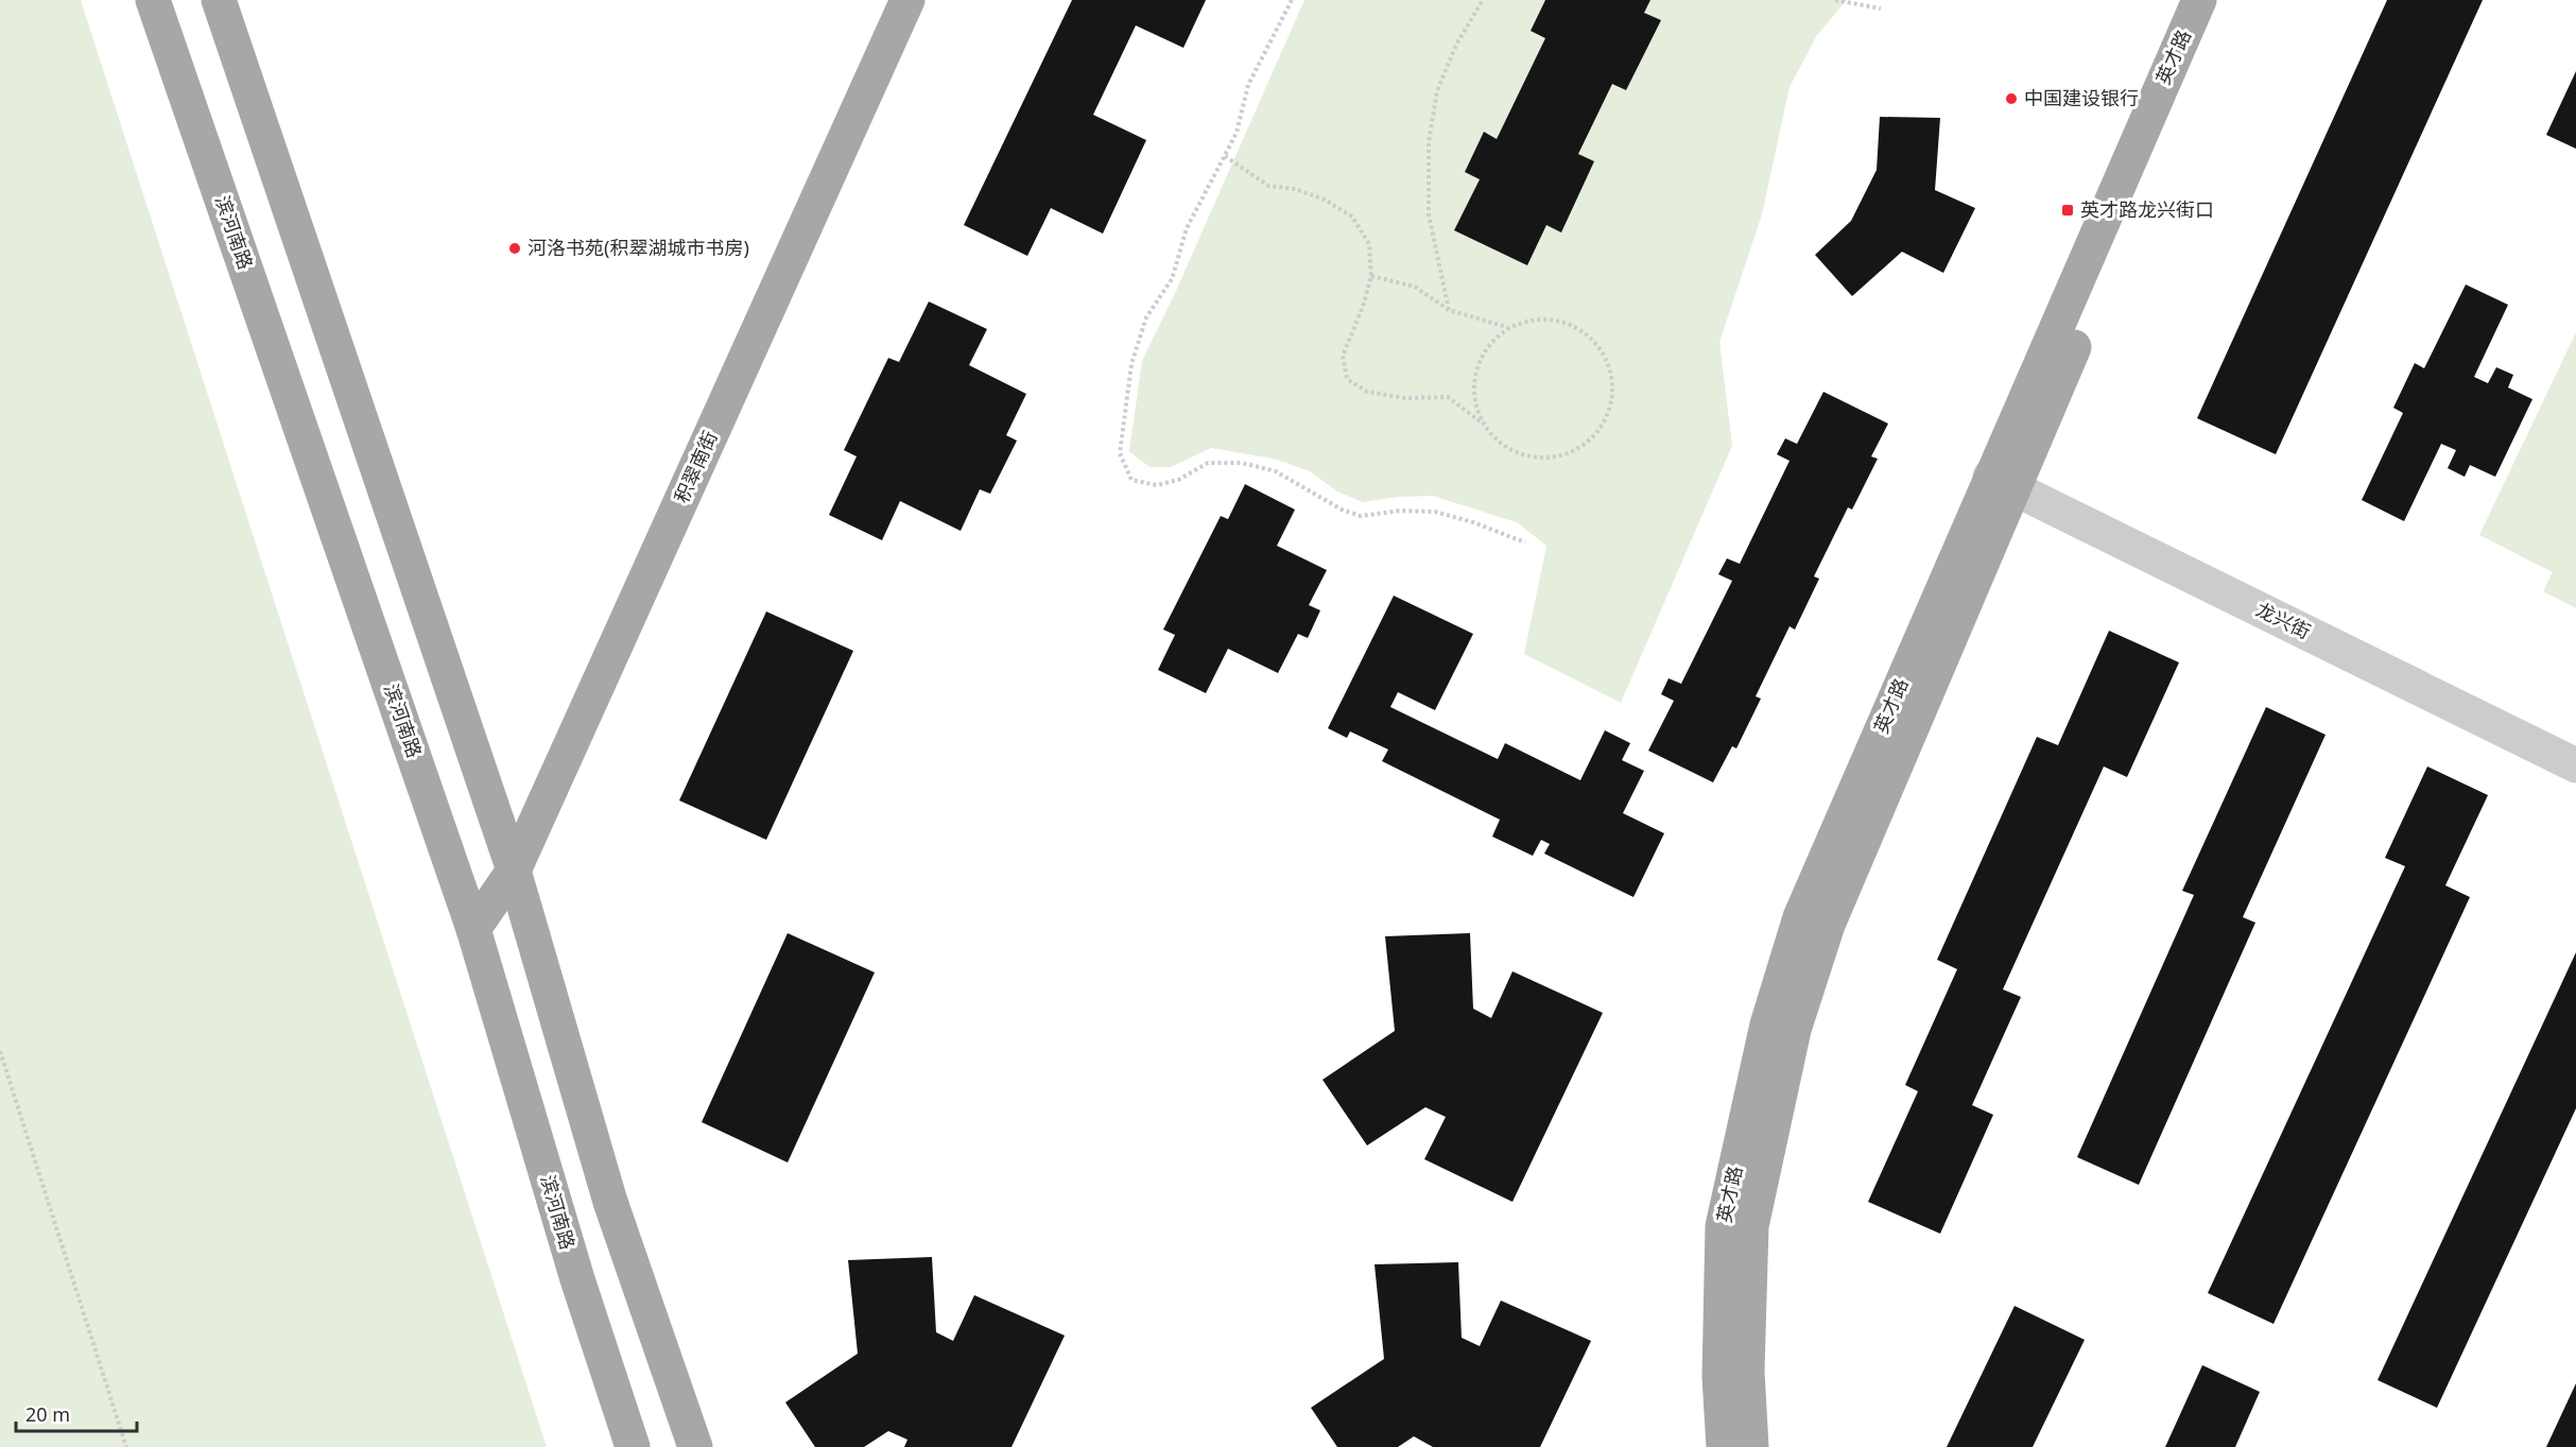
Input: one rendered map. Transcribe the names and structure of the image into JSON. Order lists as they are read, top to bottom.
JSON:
{
  "streets": {
    "main road": ["英才路", "滨河南路", "积翠南街"],
    "street": ["龙兴街"]
  },
  "crossings": [
    ["英才路", "龙兴街"],
    ["滨河南路", "积翠南街"]
  ],
  "places": {
    "other": ["中国建设银行", "河洛书苑(积翠湖城市书房)"],
    "transit": ["英才路龙兴街口"]
  },
  "scale_bar": "20 m"
}
